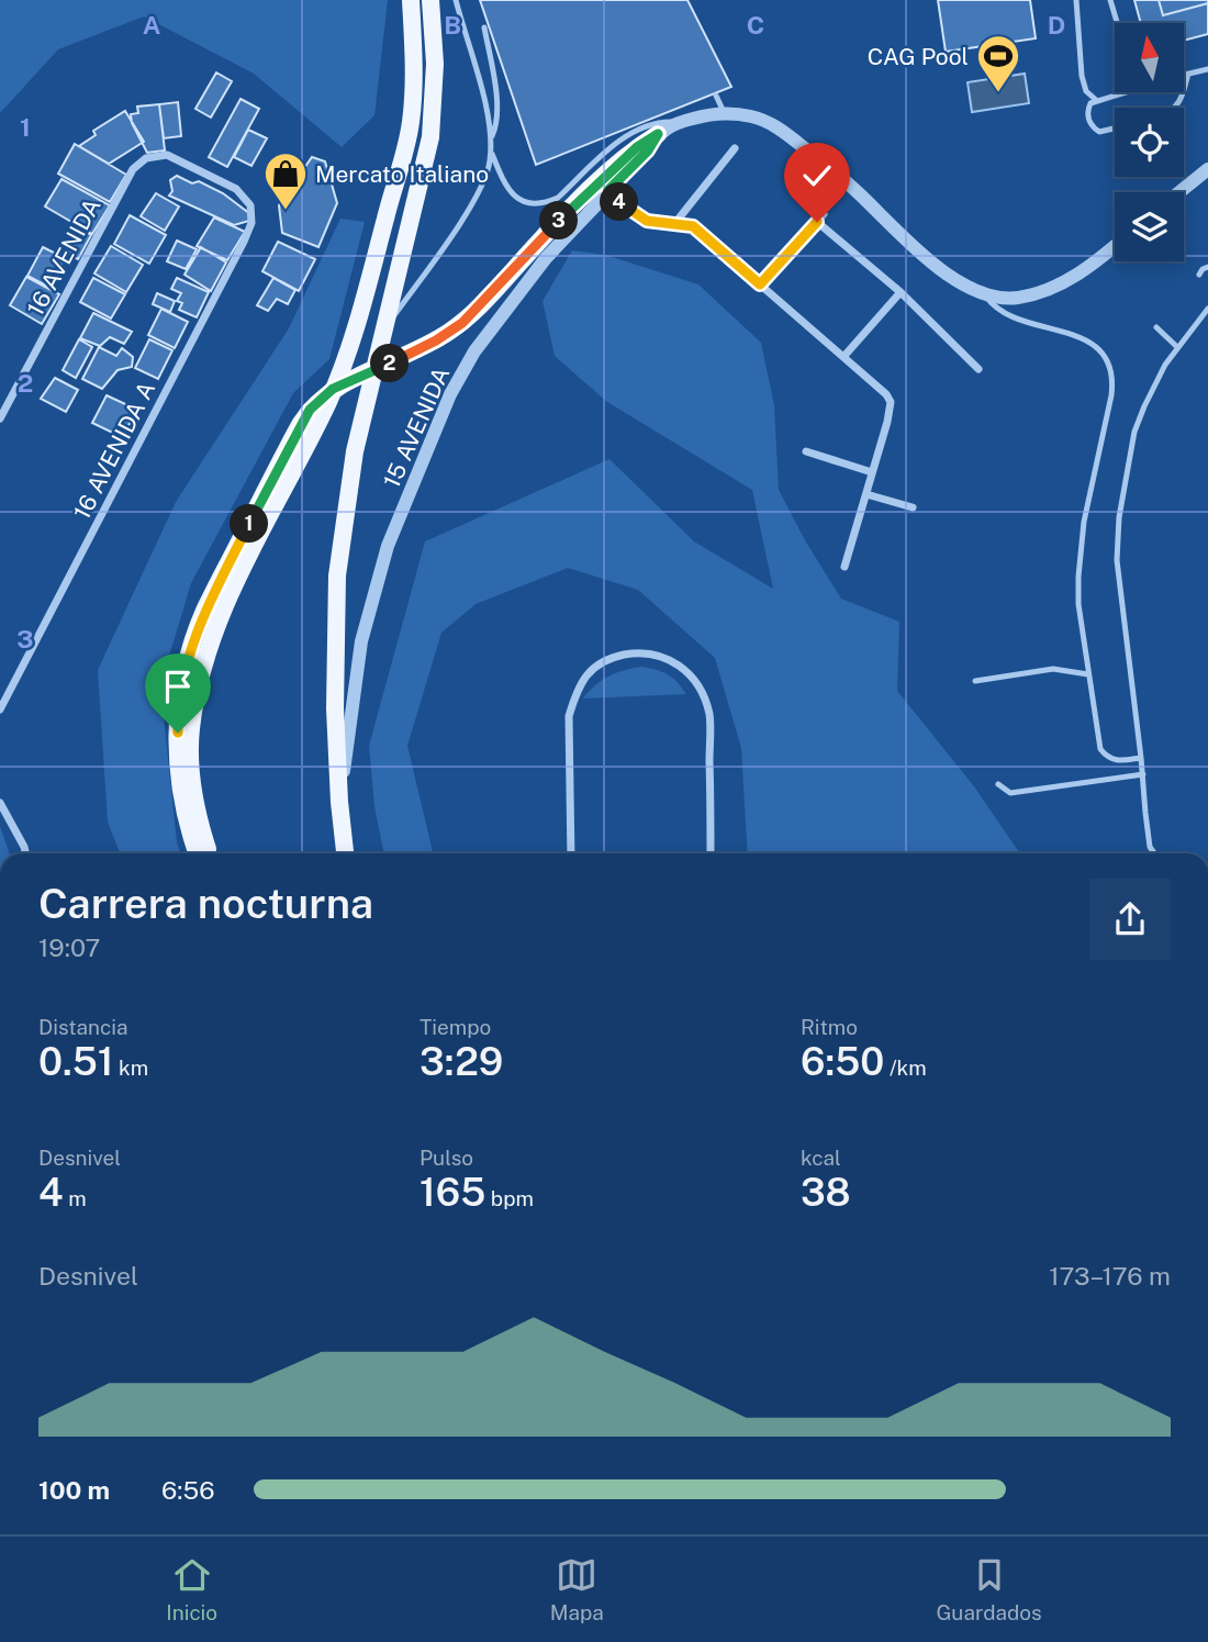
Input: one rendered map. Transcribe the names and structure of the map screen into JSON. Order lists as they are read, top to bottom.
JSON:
{
  "streets": {
    "street": ["16 AVENIDA", "15 AVENIDA", "16 AVENIDA A"]
  },
  "crossings": [
    ["16 AVENIDA", "16 AVENIDA A"]
  ],
  "places": {
    "sports": ["CAG Pool"],
    "shop": ["Mercato Italiano"]
  },
  "north": "top",
  "page": {
    "pins": [
      "4",
      "3",
      "2",
      "1"
    ],
    "heading": ["Carrera nocturna", "19:07"],
    "stats": [
      ["Distancia", "0.51 km"],
      ["Tiempo", "3:29"],
      ["Ritmo", "6:50 /km"],
      ["Desnivel", "4 m"],
      ["Pulso", "165 bpm"],
      ["kcal", "38"]
    ],
    "chart": ["Desnivel", "173–176 m"],
    "list": [
      {
        "name": "100 m",
        "note": "6:56"
      }
    ],
    "tabs": ["Inicio", "Mapa", "Guardados"]
  },
  "grid": {
    "columns": [
      "A",
      "B",
      "C",
      "D"
    ],
    "rows": ["1", "2", "3"]
  }
}
